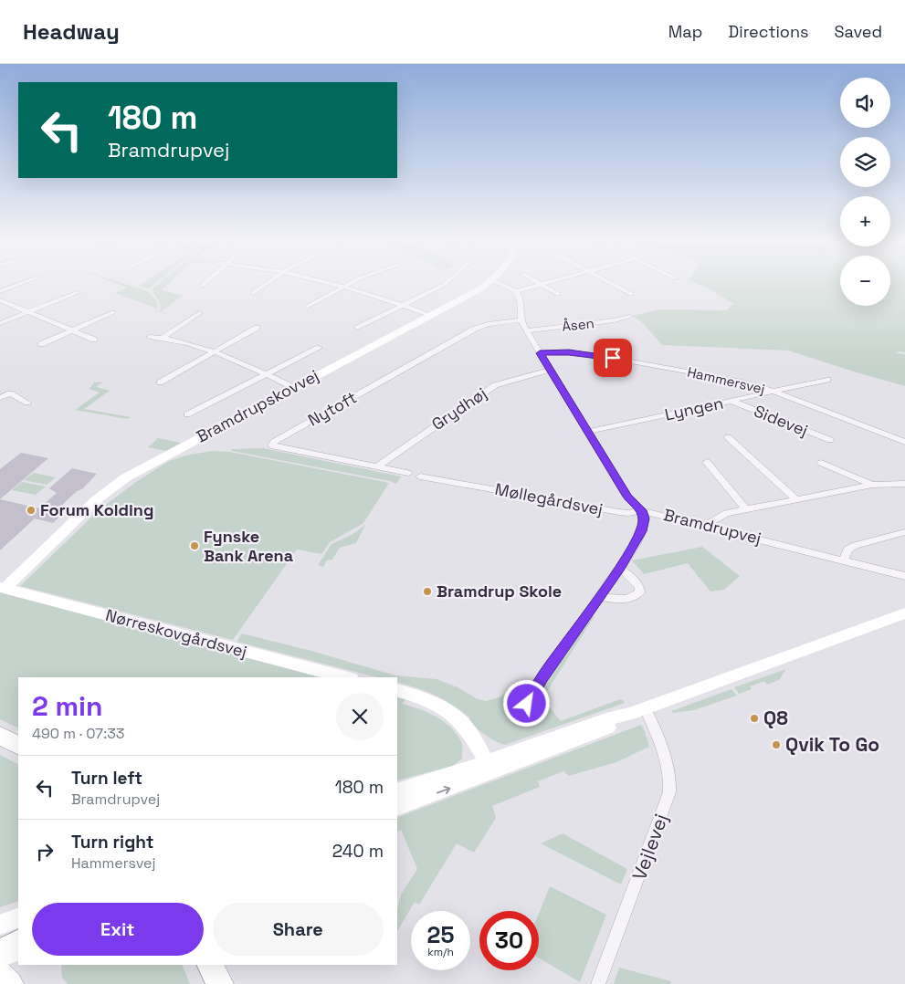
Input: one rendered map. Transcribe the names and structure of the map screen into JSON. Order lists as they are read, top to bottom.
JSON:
{
  "streets": {
    "street": [
      "Åsen",
      "Hammersvej",
      "Bramdrupskovvej",
      "Nytoft",
      "Grydhøj",
      "Lyngen",
      "Sidevej",
      "Møllegårdsvej",
      "Bramdrupvej",
      "Nørreskovgårdsvej",
      "Vejlevej"
    ]
  },
  "crossings": [
    ["Åsen", "Bramdrupvej"],
    ["Hammersvej", "Lyngen"],
    ["Hammersvej", "Bramdrupvej"],
    ["Bramdrupskovvej", "Nørreskovgårdsvej"],
    ["Nytoft", "Grydhøj"],
    ["Nytoft", "Bramdrupvej"],
    ["Grydhøj", "Bramdrupvej"],
    ["Lyngen", "Sidevej"],
    ["Lyngen", "Bramdrupvej"],
    ["Møllegårdsvej", "Bramdrupvej"]
  ],
  "places": [
    "Forum Kolding",
    "Fynske Bank Arena",
    "Bramdrup Skole",
    "Q8",
    "Qvik To Go"
  ],
  "page": {
    "header": "Headway",
    "nav": ["Map", "Directions", "Saved"],
    "map_buttons": ["+", "−"],
    "turn": ["180 m", "Bramdrupvej"],
    "heading": ["2 min", "490 m · 07:33"],
    "list": [
      {
        "name": "Turn left",
        "note": "Bramdrupvej",
        "value": "180 m"
      },
      {
        "name": "Turn right",
        "note": "Hammersvej",
        "value": "240 m"
      }
    ],
    "buttons": ["Exit", "Share"],
    "speed": "25 km/h",
    "limit": "30"
  }
}
